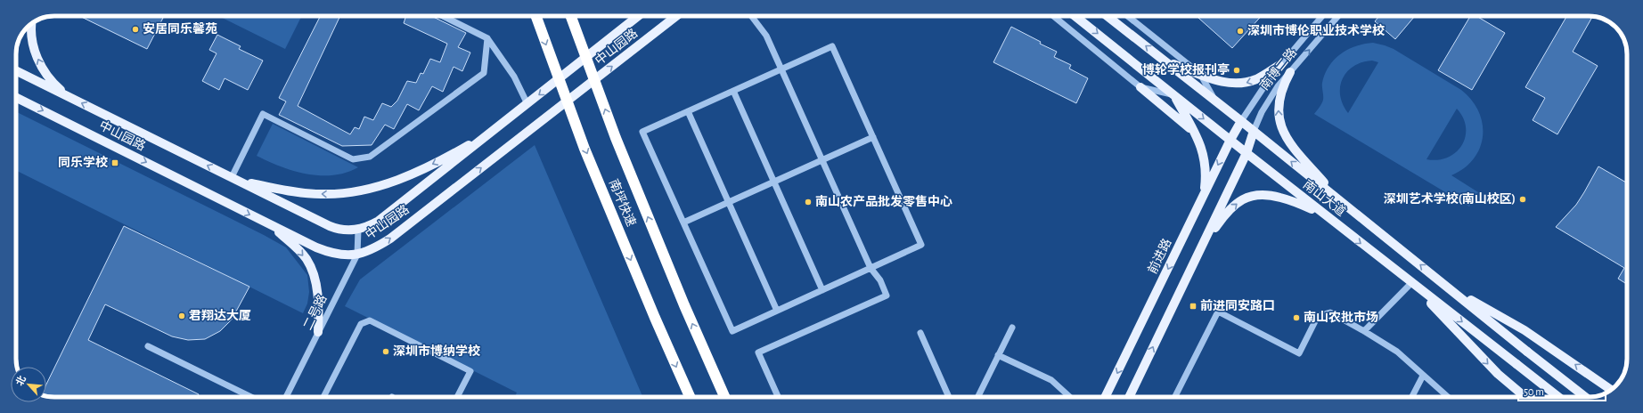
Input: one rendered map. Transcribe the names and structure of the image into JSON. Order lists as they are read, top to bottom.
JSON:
{
  "streets": {
    "highway": ["南坪快速"],
    "main road": ["中山园路", "南山大道", "前进路"],
    "street": ["南博二路", "二号路"]
  },
  "crossings": [
    ["中山园路", "二号路"],
    ["南博二路", "南山大道"],
    ["南博二路", "前进路"],
    ["南山大道", "前进路"]
  ],
  "places": {
    "other": [
      "安居同乐馨苑",
      "深圳市博伦职业技术学校",
      "博轮学校报刊亭",
      "深圳艺术学校(南山校区)",
      "南山农产品批发零售中心",
      "君翔达大厦",
      "南山农批市场",
      "深圳市博纳学校"
    ],
    "transit": ["同乐学校", "前进同安路口"]
  },
  "scale_bar": "50 m",
  "north": "top left"
}
